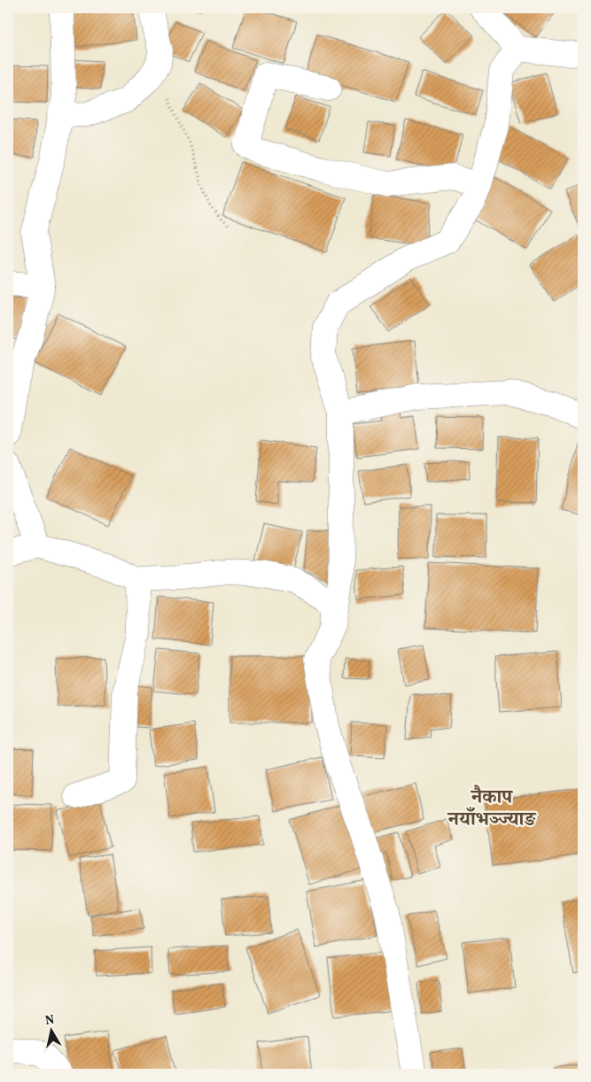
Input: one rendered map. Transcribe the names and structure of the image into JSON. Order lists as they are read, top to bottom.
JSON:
{
  "districts": ["नैकाप नयाँभञ्ज्याङ"],
  "north": "top"
}
